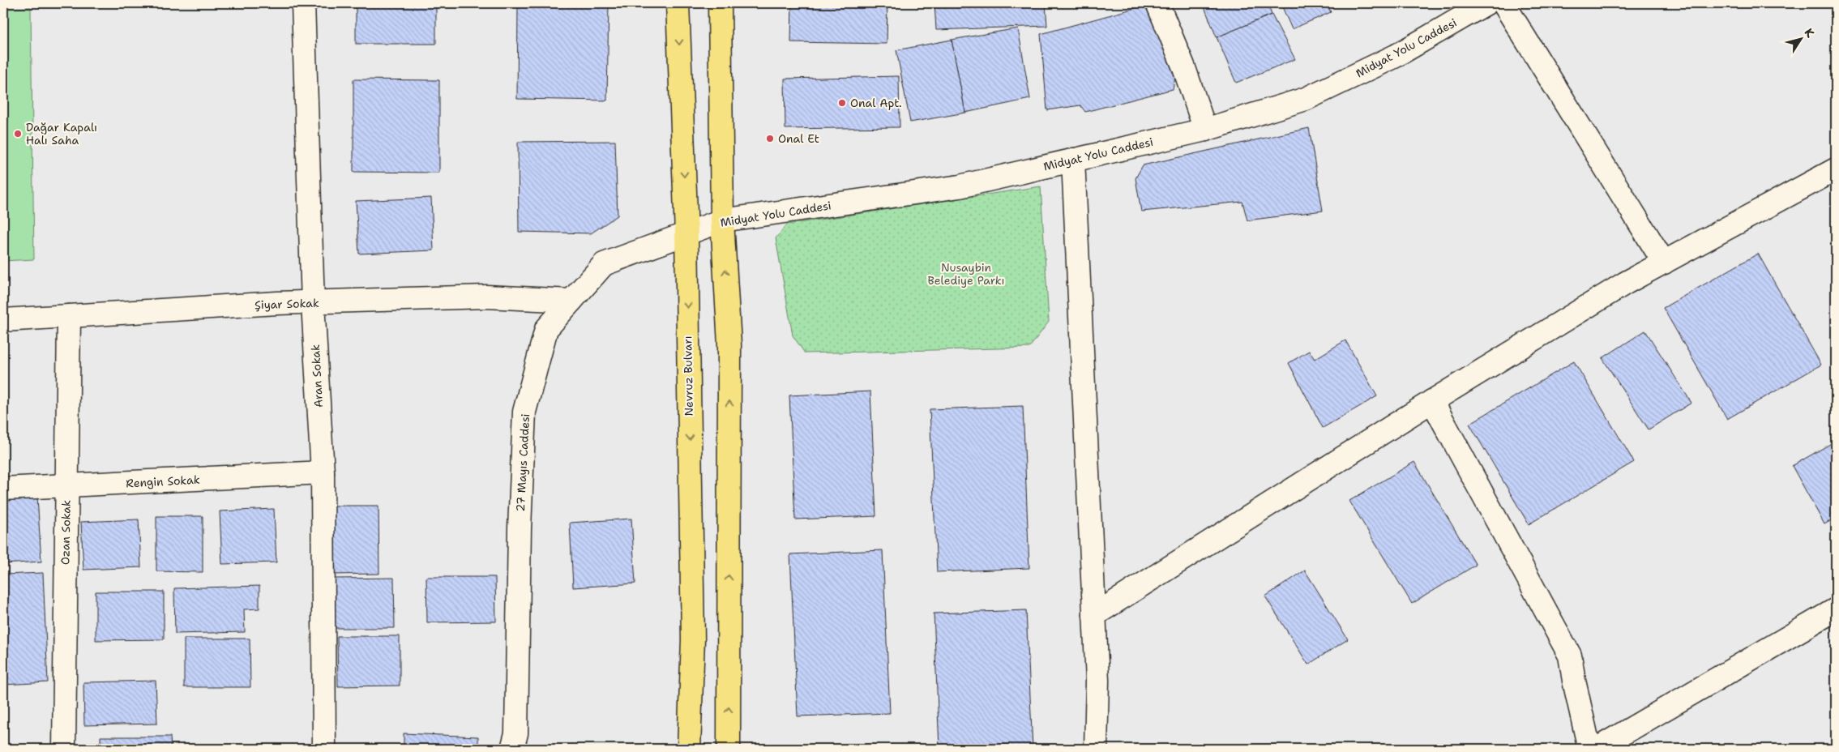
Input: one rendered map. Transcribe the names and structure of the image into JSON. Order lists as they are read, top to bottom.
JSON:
{
  "streets": {
    "main road": ["Nevruz Bulvarı"],
    "street": [
      "Midyat Yolu Caddesi",
      "Şiyar Sokak",
      "Aran Sokak",
      "27 Mayıs Caddesi",
      "Rengin Sokak",
      "Ozan Sokak"
    ]
  },
  "crossings": [
    ["Midyat Yolu Caddesi", "Nevruz Bulvarı"],
    ["Midyat Yolu Caddesi", "27 Mayıs Caddesi"],
    ["Şiyar Sokak", "Aran Sokak"],
    ["Şiyar Sokak", "27 Mayıs Caddesi"],
    ["Şiyar Sokak", "Ozan Sokak"],
    ["Aran Sokak", "Rengin Sokak"],
    ["Nevruz Bulvarı", "27 Mayıs Caddesi"],
    ["Rengin Sokak", "Ozan Sokak"]
  ],
  "parks": ["Nusaybin Belediye Parkı"],
  "places": ["Onal Apt.", "Dağar Kapalı Halı Saha", "Onal Et"],
  "north": "top right"
}
